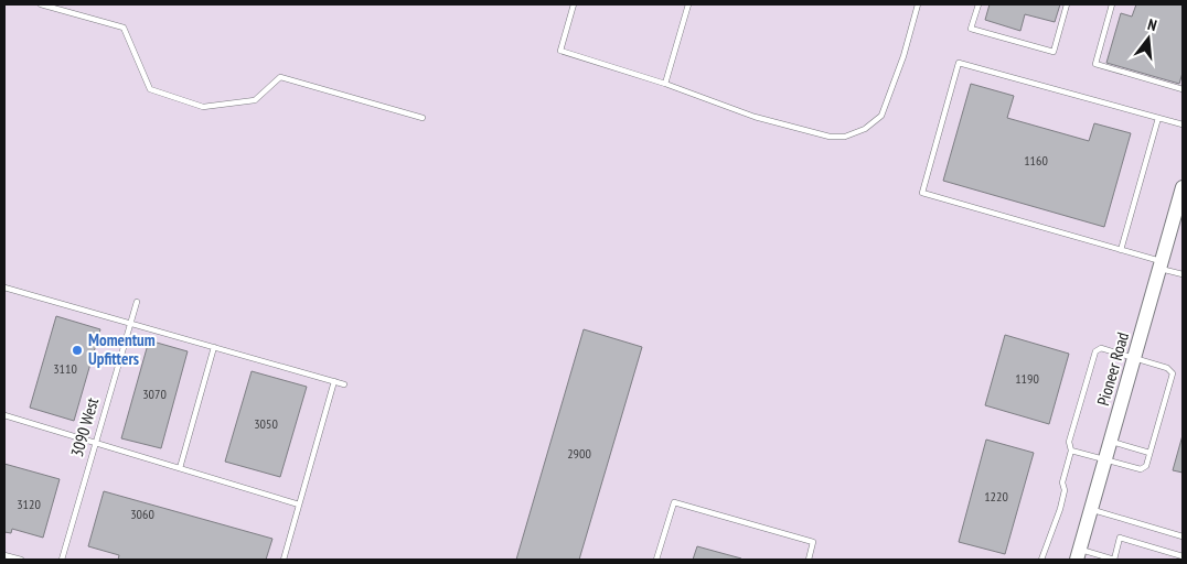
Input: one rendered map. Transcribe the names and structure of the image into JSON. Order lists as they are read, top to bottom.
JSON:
{
  "streets": {
    "street": ["Pioneer Road"],
    "lane": ["3090 West"]
  },
  "places": ["Momentum Upfitters"],
  "house_numbers": [
    "1160",
    "3110",
    "1190",
    "3070",
    "3050",
    "2900",
    "1220",
    "3120",
    "3060"
  ],
  "north": "top"
}
